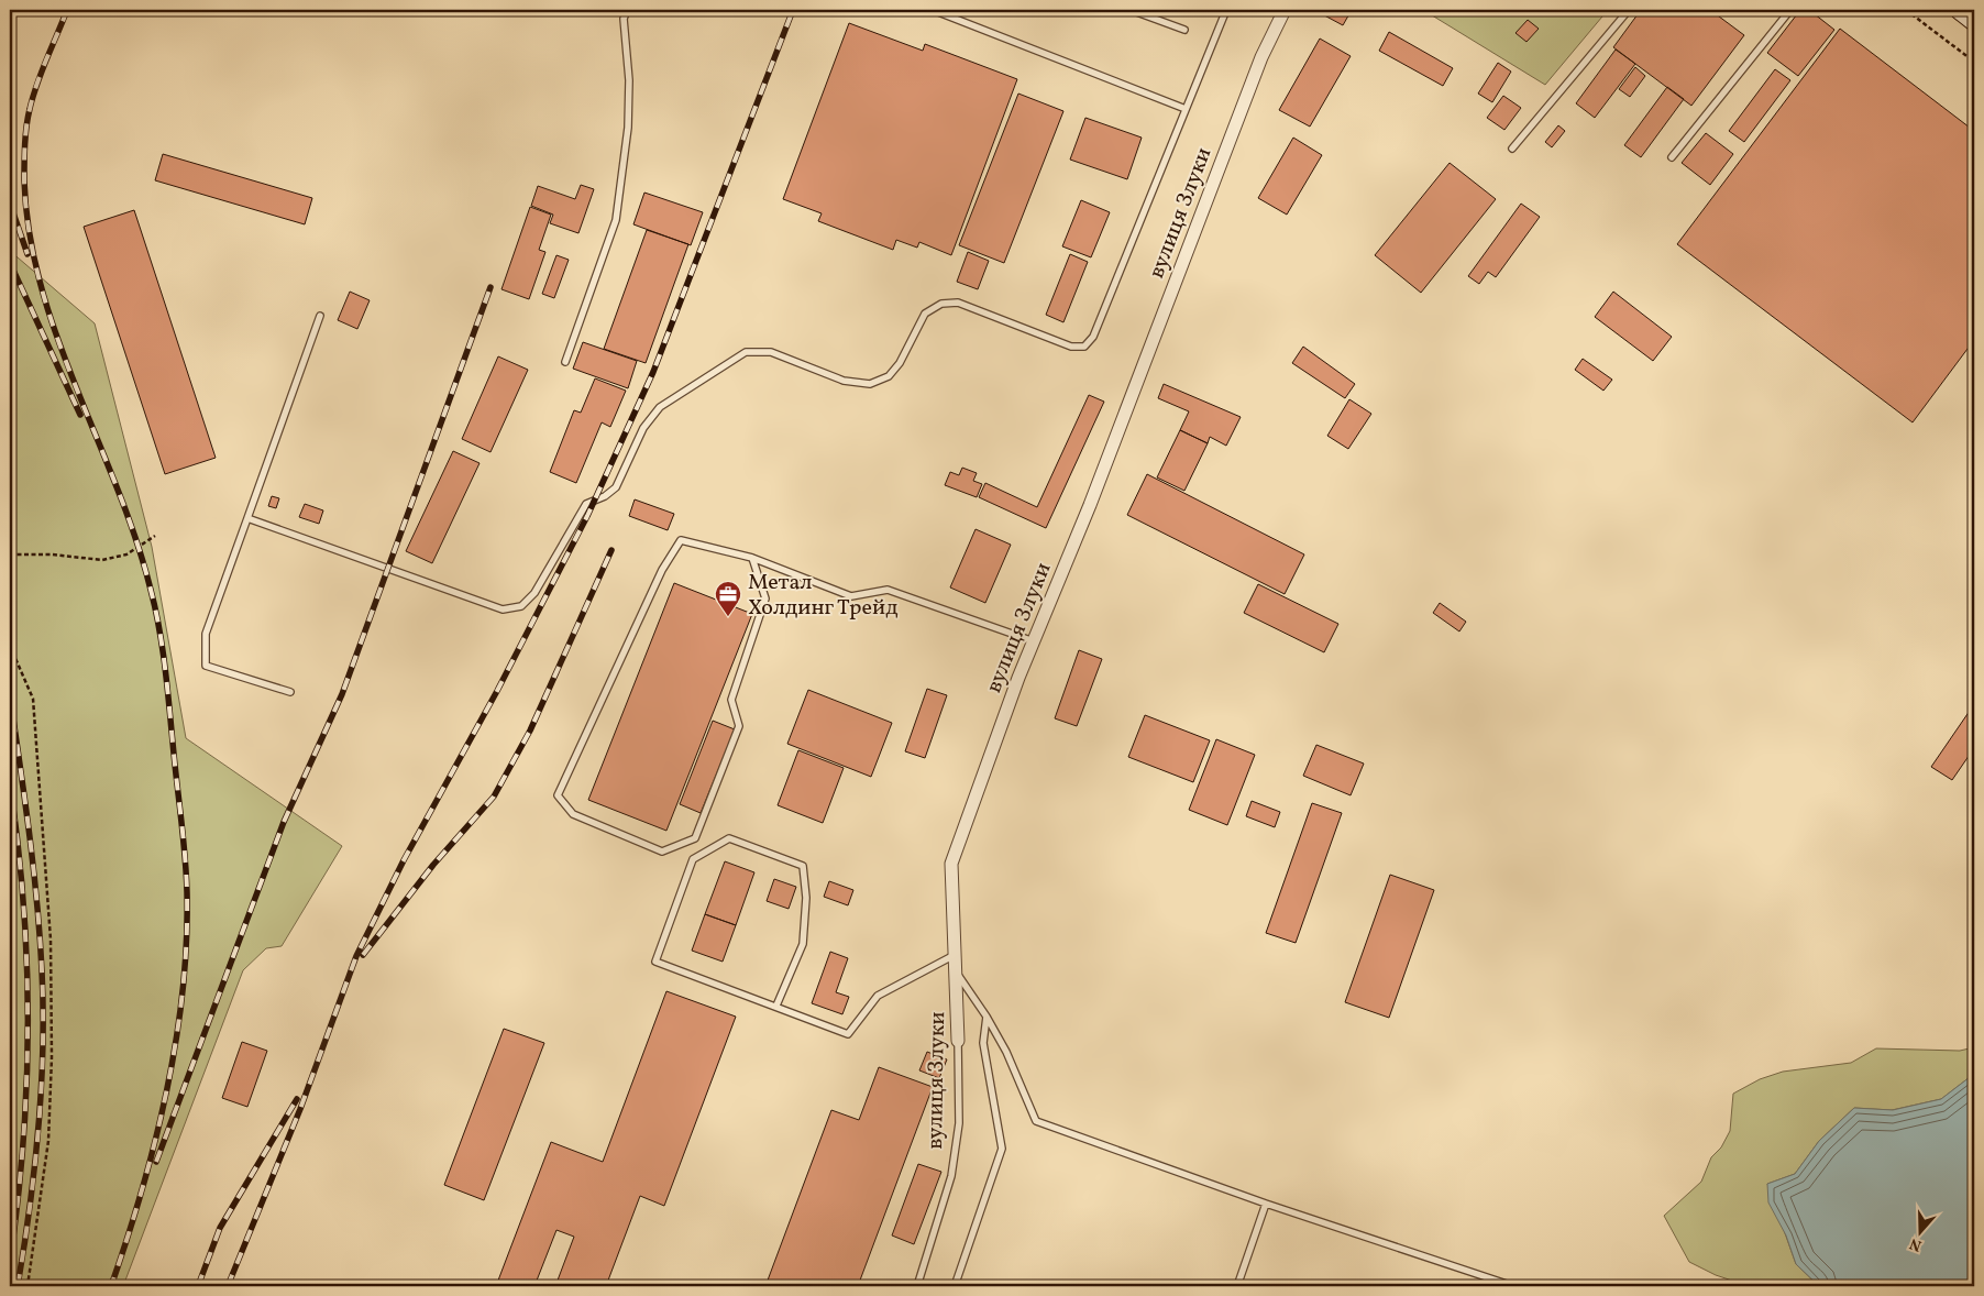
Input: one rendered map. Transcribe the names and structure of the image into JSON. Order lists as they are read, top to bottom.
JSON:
{
  "streets": {
    "street": ["вулиця Злуки"]
  },
  "places": {
    "office": ["Метал Холдинг Трейд"]
  },
  "north": "bottom"
}
